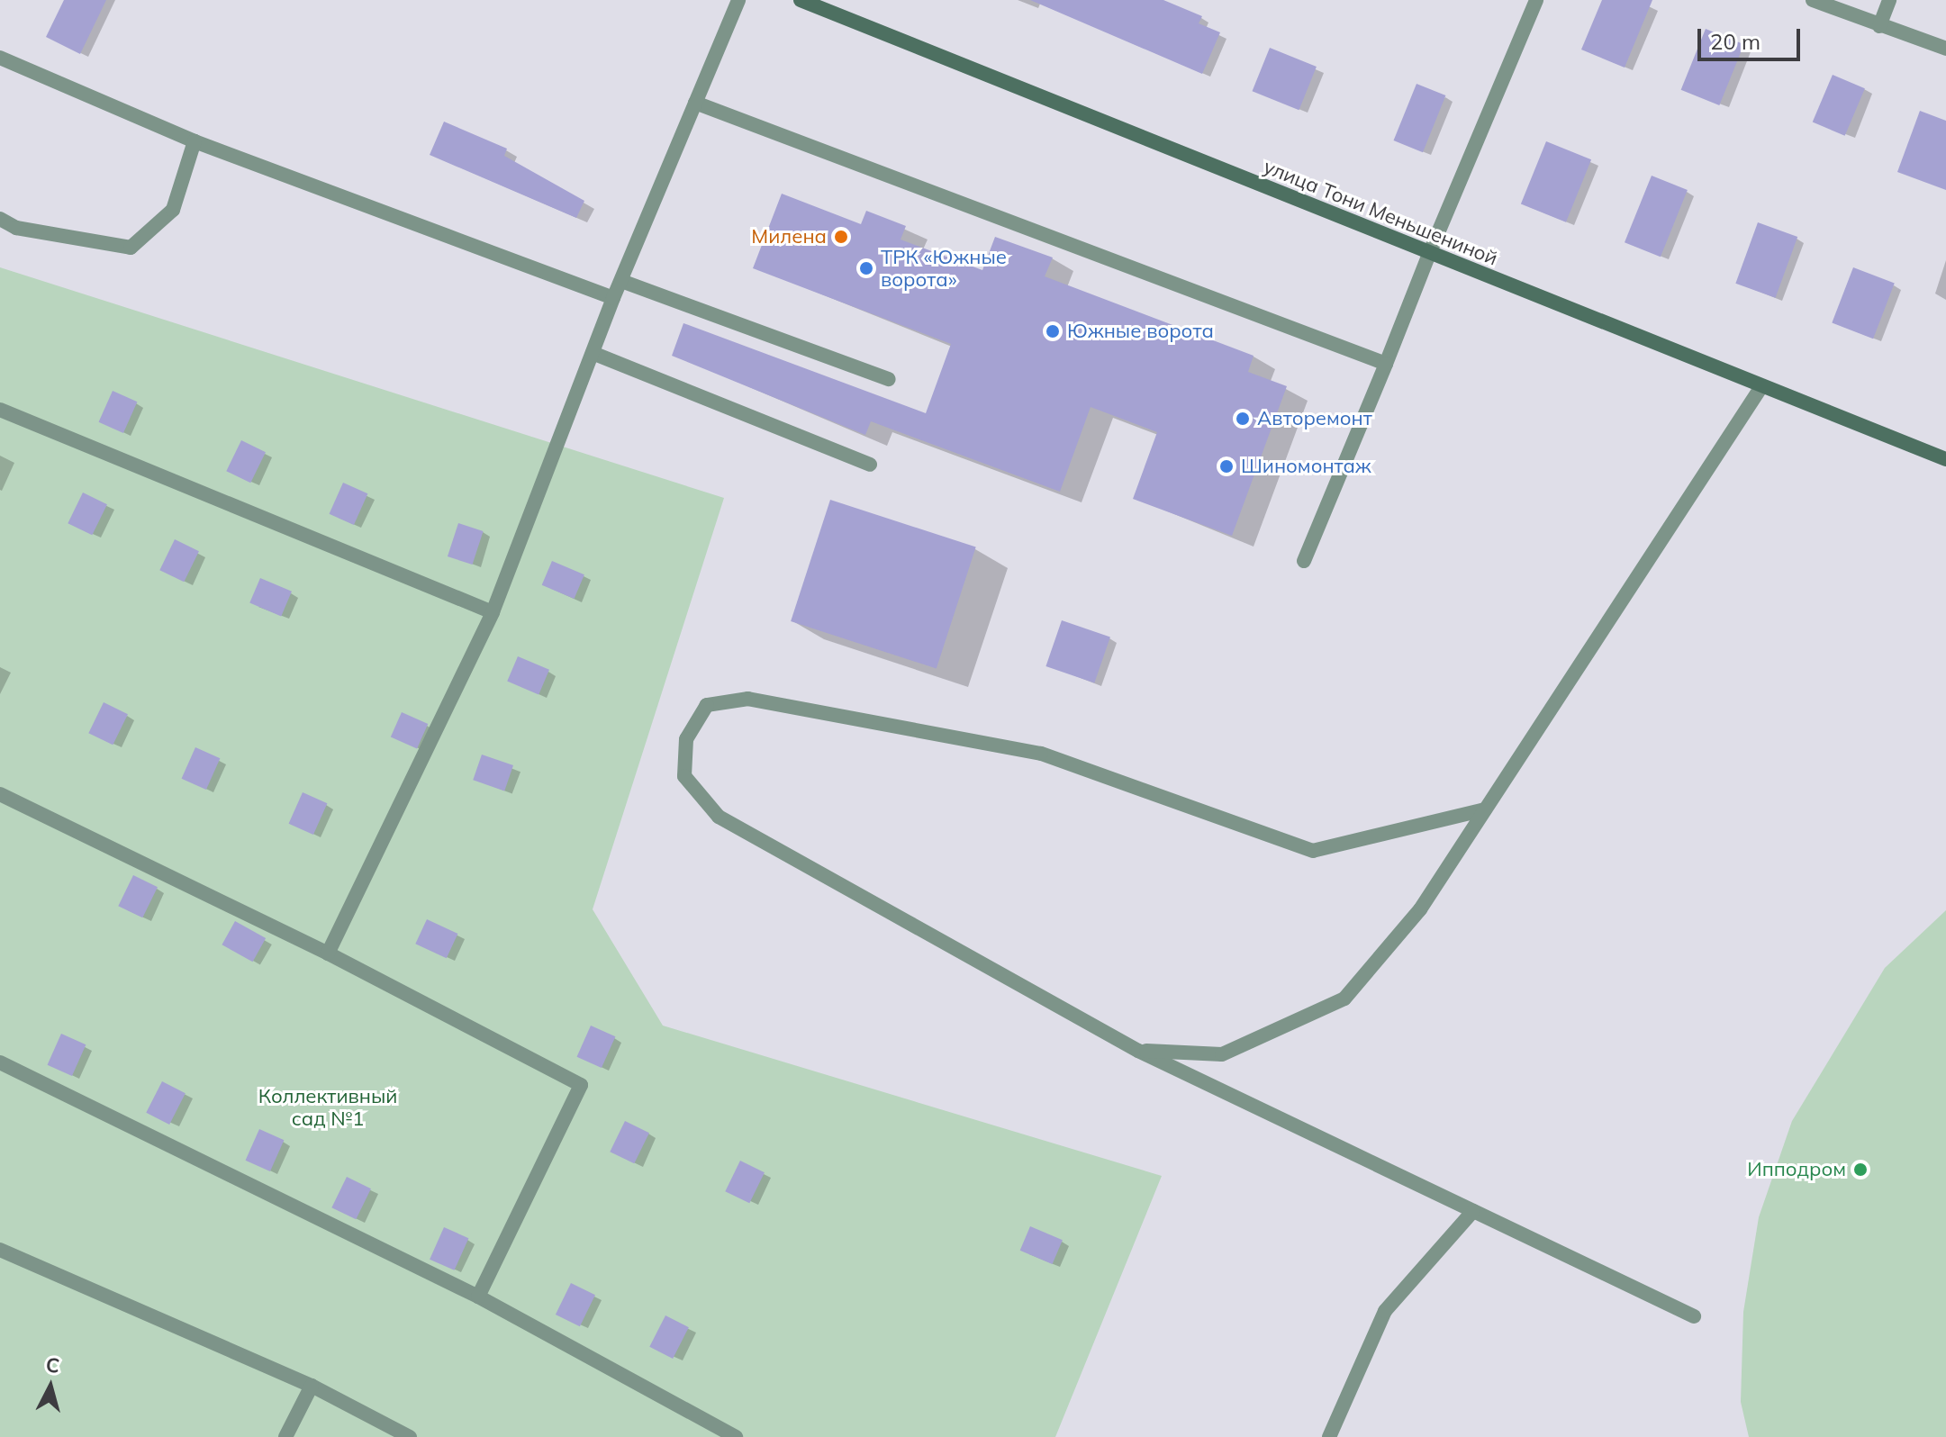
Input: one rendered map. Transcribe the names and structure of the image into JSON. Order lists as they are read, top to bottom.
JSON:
{
  "streets": {
    "main road": ["улица Тони Меньшениной"]
  },
  "parks": ["Коллективный сад №1"],
  "places": [
    "Милена",
    "ТРК «Южные ворота»",
    "Южные ворота",
    "Авторемонт",
    "Шиномонтаж",
    "Ипподром"
  ],
  "scale_bar": "20 m",
  "north": "top"
}
